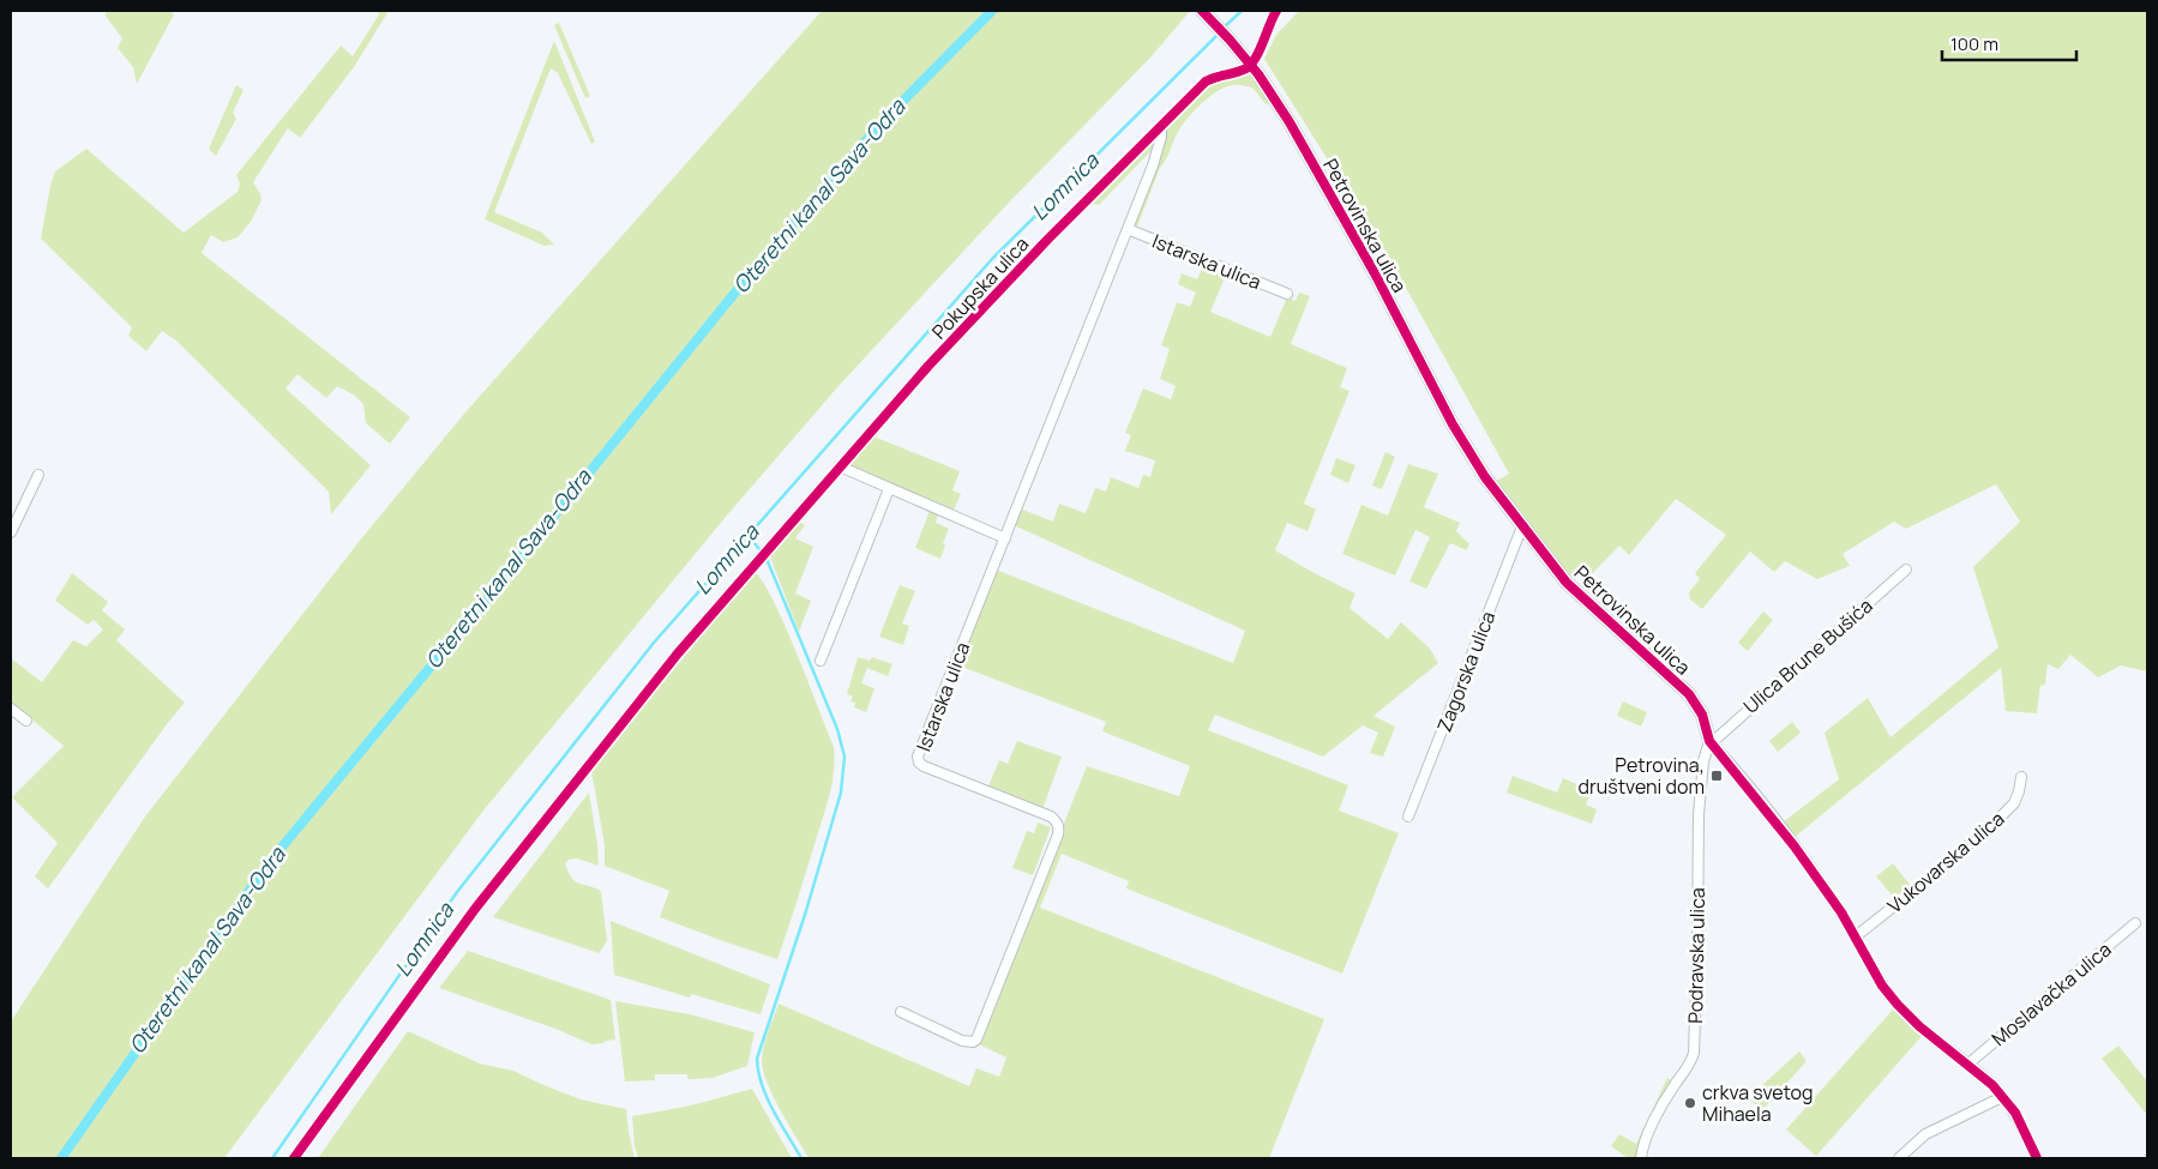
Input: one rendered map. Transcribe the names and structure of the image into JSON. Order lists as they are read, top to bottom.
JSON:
{
  "streets": {
    "street": [
      "Petrovinska ulica",
      "Istarska ulica",
      "Pokupska ulica",
      "Ulica Brune Bušića",
      "Zagorska ulica",
      "Vukovarska ulica",
      "Podravska ulica",
      "Moslavačka ulica"
    ]
  },
  "crossings": [
    ["Petrovinska ulica", "Pokupska ulica"],
    ["Petrovinska ulica", "Ulica Brune Bušića"],
    ["Petrovinska ulica", "Zagorska ulica"],
    ["Petrovinska ulica", "Vukovarska ulica"],
    ["Petrovinska ulica", "Podravska ulica"],
    ["Petrovinska ulica", "Moslavačka ulica"],
    ["Istarska ulica", "Pokupska ulica"],
    ["Ulica Brune Bušića", "Podravska ulica"]
  ],
  "water": ["Lomnica", "Oteretni kanal Sava-Odra"],
  "places": {
    "transit": ["Petrovina, društveni dom"],
    "other": ["crkva svetog Mihaela"]
  },
  "scale_bar": "100 m"
}
